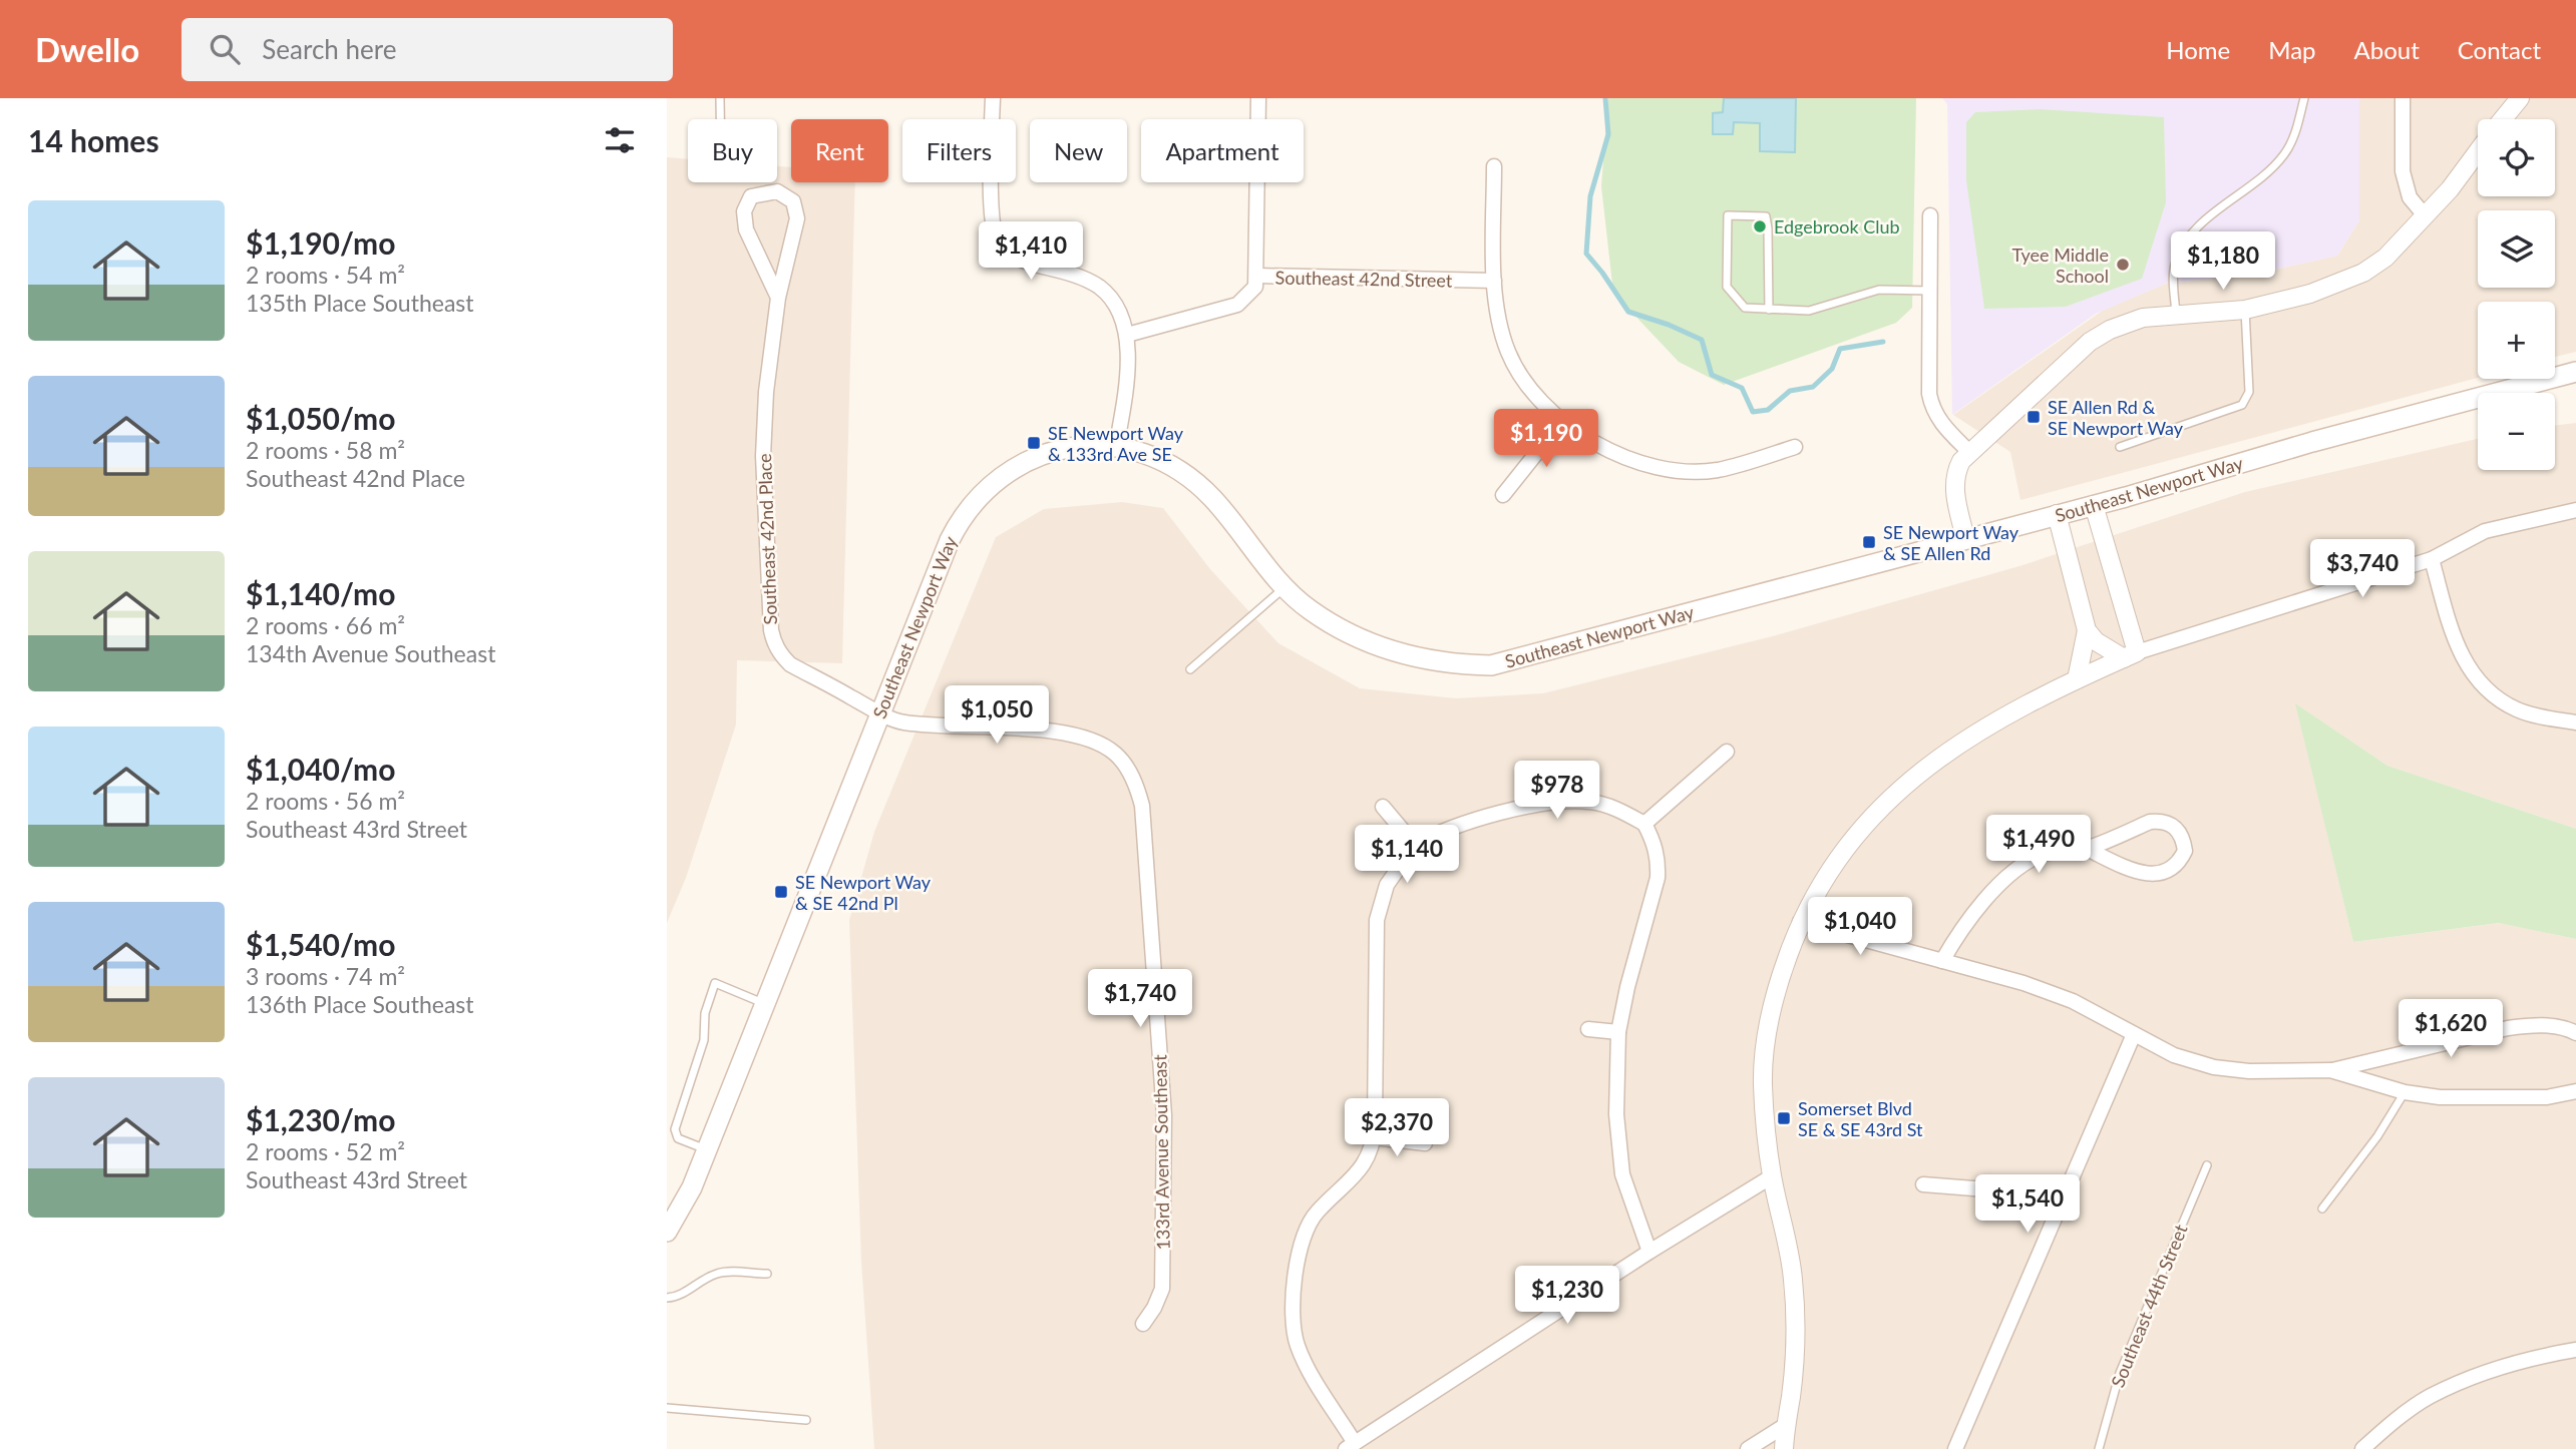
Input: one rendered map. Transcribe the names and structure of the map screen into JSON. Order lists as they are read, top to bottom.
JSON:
{
  "streets": {
    "main road": ["Southeast Newport Way"],
    "street": ["Southeast 42nd Street", "Southeast 42nd Place", "133rd Avenue Southeast"],
    "lane": ["Southeast 44th Street"]
  },
  "crossings": [
    ["Southeast Newport Way", "Southeast 42nd Place"],
    ["Southeast 42nd Place", "133rd Avenue Southeast"]
  ],
  "places": {
    "other": ["Edgebrook Club", "Tyee Middle School"],
    "transit": [
      "SE Allen Rd & SE Newport Way",
      "SE Newport Way & 133rd Ave SE",
      "SE Newport Way & SE Allen Rd",
      "SE Newport Way & SE 42nd Pl",
      "Somerset Blvd SE & SE 43rd St"
    ]
  },
  "page": {
    "header": "Dwello",
    "search": "Search here",
    "nav": [
      "Home",
      "Map",
      "About",
      "Contact"
    ],
    "heading": "14 homes",
    "map_buttons": ["+", "−"],
    "chip": [
      "Buy",
      "Rent",
      "Filters",
      "New",
      "Apartment"
    ],
    "list": [
      {
        "name": "$1,190/mo",
        "note": "2 rooms · 54 m² · 135th Place Southeast"
      },
      {
        "name": "$1,050/mo",
        "note": "2 rooms · 58 m² · Southeast 42nd Place"
      },
      {
        "name": "$1,140/mo",
        "note": "2 rooms · 66 m² · 134th Avenue Southeast"
      },
      {
        "name": "$1,040/mo",
        "note": "2 rooms · 56 m² · Southeast 43rd Street"
      },
      {
        "name": "$1,540/mo",
        "note": "3 rooms · 74 m² · 136th Place Southeast"
      },
      {
        "name": "$1,230/mo",
        "note": "2 rooms · 52 m² · Southeast 43rd Street"
      }
    ],
    "price": [
      "$1,410",
      "$1,180",
      "$1,190",
      "$3,740",
      "$1,050",
      "$978",
      "$1,490",
      "$1,140",
      "$1,040",
      "$1,740",
      "$1,620",
      "$2,370",
      "$1,540",
      "$1,230"
    ]
  }
}
